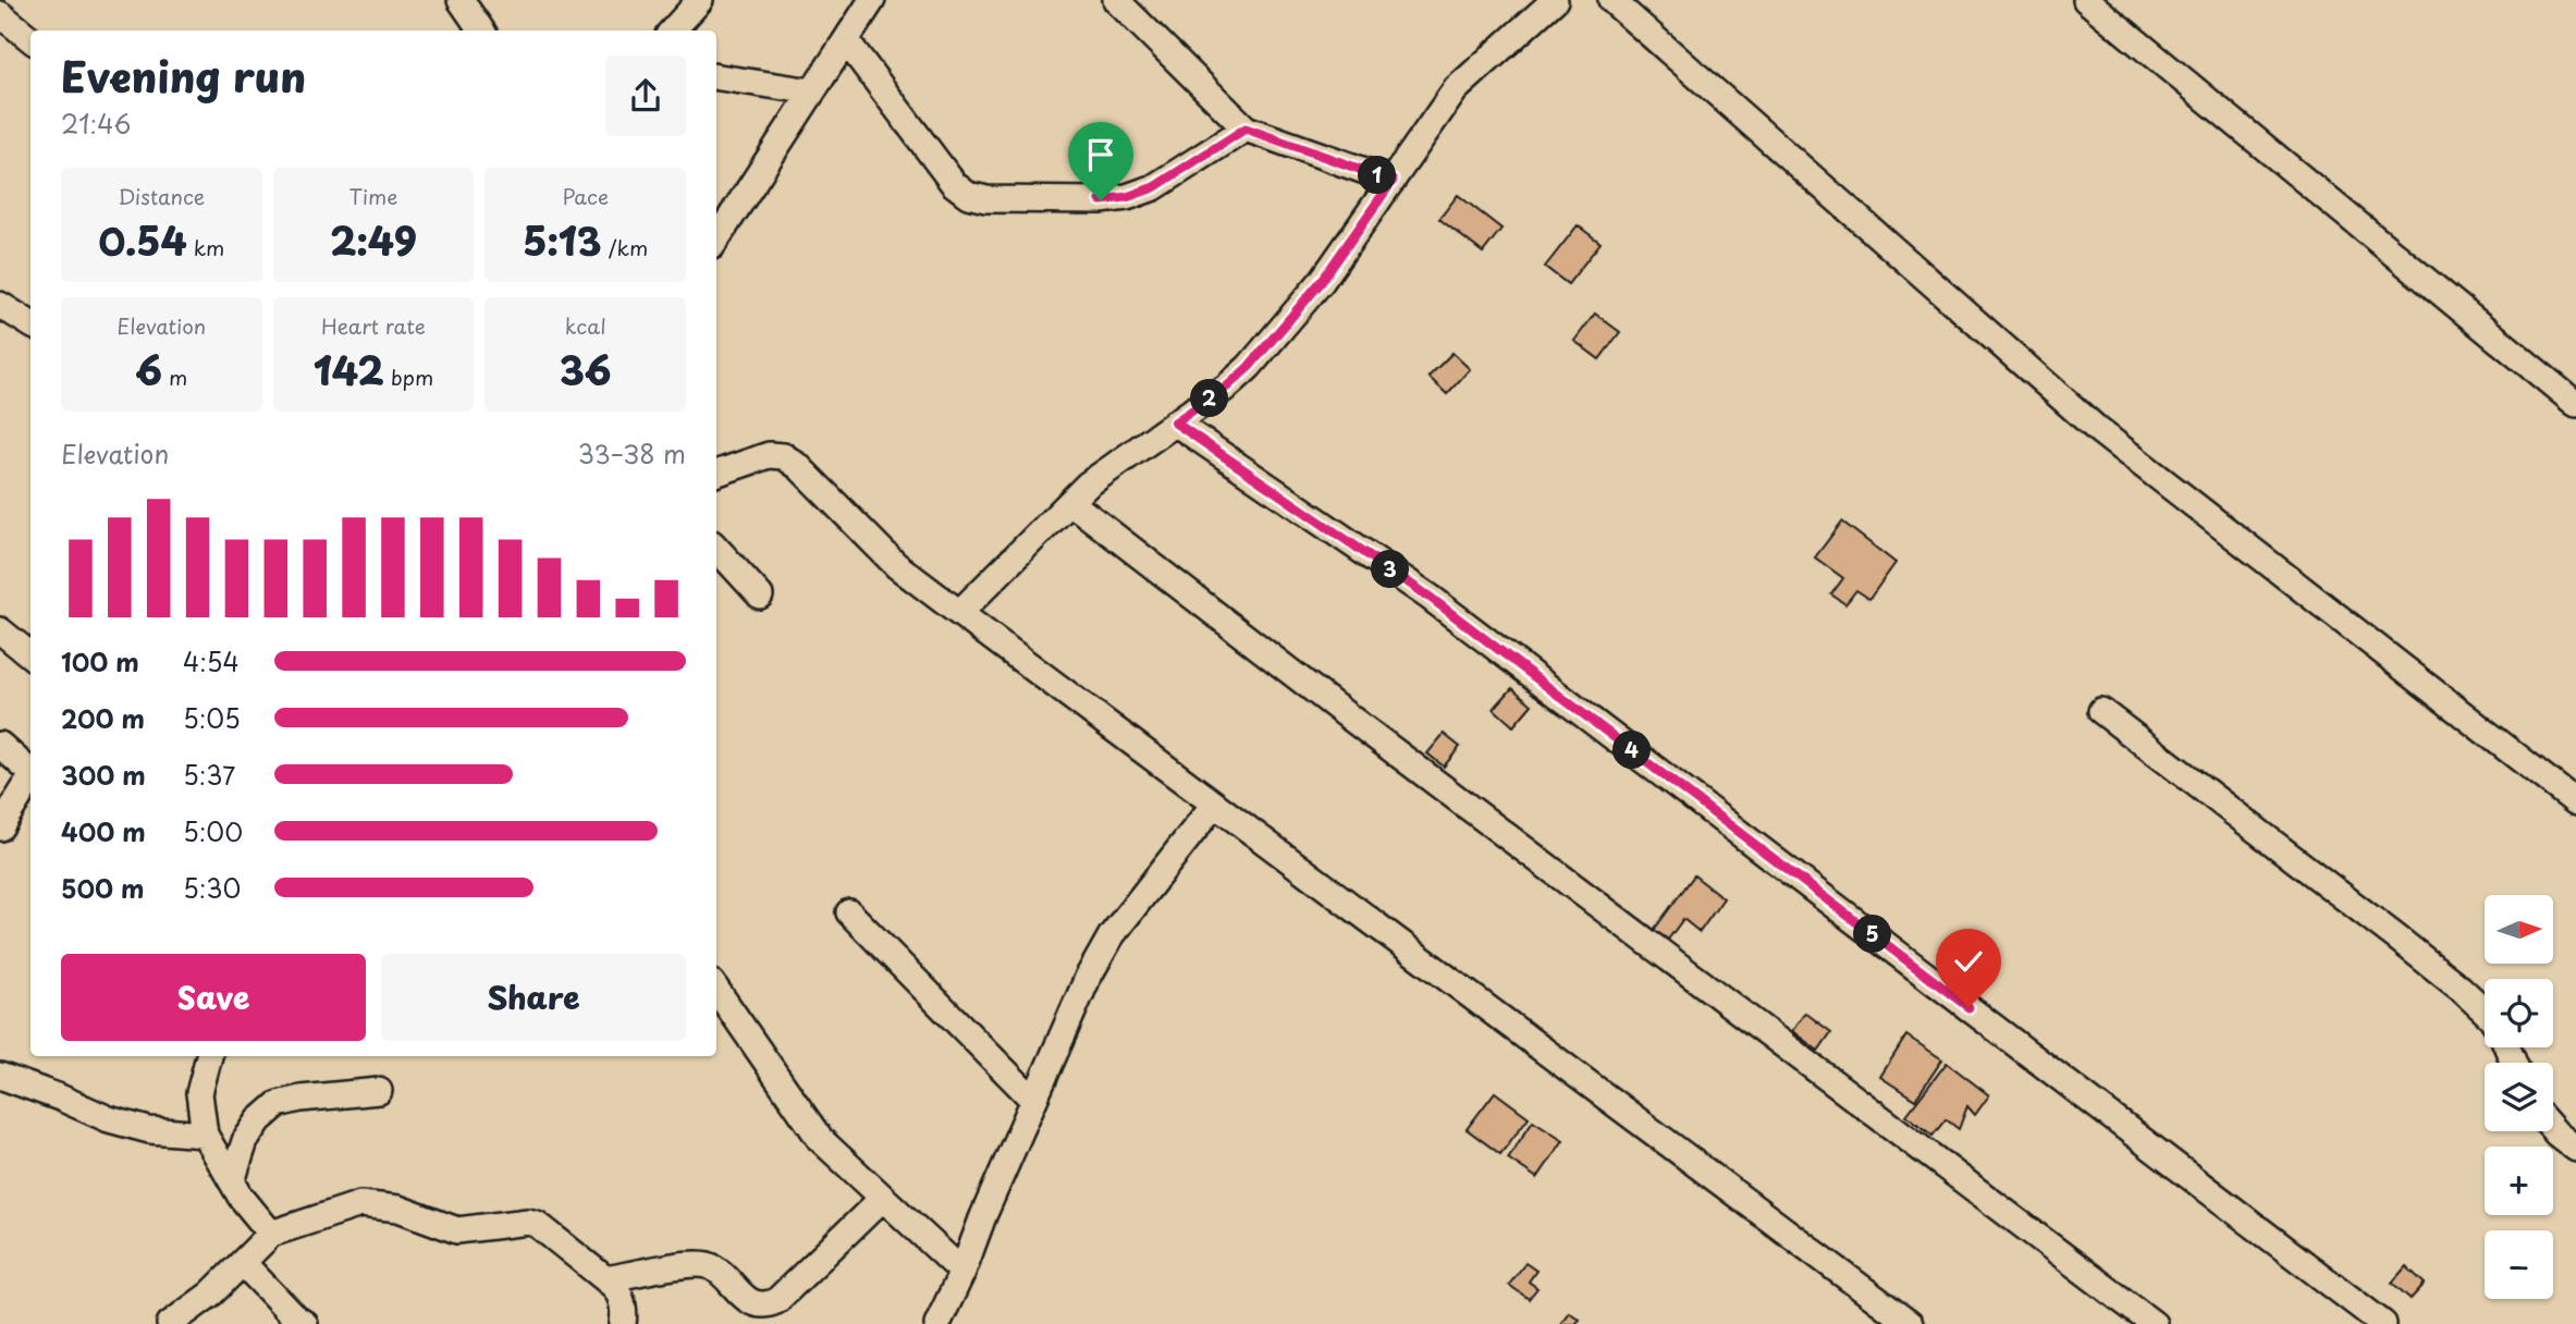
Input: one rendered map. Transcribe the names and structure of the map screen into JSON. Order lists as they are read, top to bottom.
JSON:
{
  "north": "right",
  "page": {
    "heading": ["Evening run", "21:46"],
    "pins": [
      "1",
      "2",
      "3",
      "4",
      "5"
    ],
    "stats": [
      ["Distance", "0.54 km"],
      ["Time", "2:49"],
      ["Pace", "5:13 /km"],
      ["Elevation", "6 m"],
      ["Heart rate", "142 bpm"],
      ["kcal", "36"]
    ],
    "chart": ["Elevation", "33–38 m"],
    "list": [
      {
        "name": "100 m",
        "note": "4:54"
      },
      {
        "name": "200 m",
        "note": "5:05"
      },
      {
        "name": "300 m",
        "note": "5:37"
      },
      {
        "name": "400 m",
        "note": "5:00"
      },
      {
        "name": "500 m",
        "note": "5:30"
      }
    ],
    "map_buttons": ["+", "−"],
    "buttons": ["Save", "Share"]
  }
}
